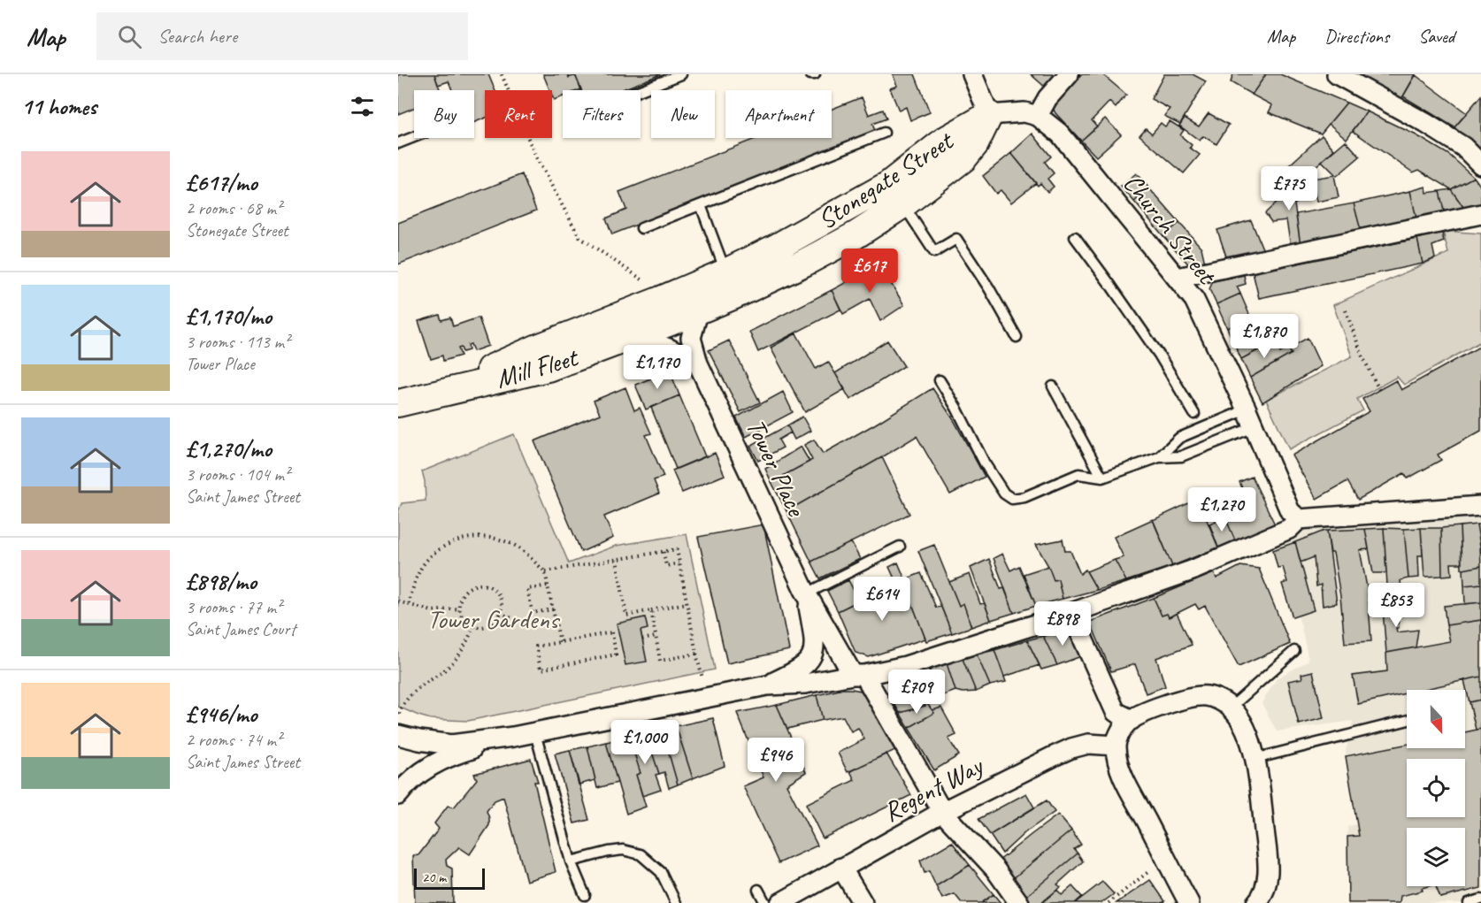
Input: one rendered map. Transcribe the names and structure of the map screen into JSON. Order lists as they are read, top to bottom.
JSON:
{
  "streets": {
    "street": [
      "Stonegate Street",
      "Church Street",
      "Mill Fleet",
      "Tower Place",
      "Regent Way"
    ]
  },
  "crossings": [
    ["Stonegate Street", "Mill Fleet"],
    ["Stonegate Street", "Tower Place"],
    ["Tower Place", "Regent Way"]
  ],
  "parks": ["Tower Gardens"],
  "scale_bar": "20 m",
  "north": "bottom",
  "page": {
    "header": "Map",
    "search": "Search here",
    "nav": ["Map", "Directions", "Saved"],
    "heading": "11 homes",
    "chip": [
      "Buy",
      "Rent",
      "Filters",
      "New",
      "Apartment"
    ],
    "list": [
      {
        "name": "£617/mo",
        "note": "2 rooms · 68 m² · Stonegate Street"
      },
      {
        "name": "£1,170/mo",
        "note": "3 rooms · 113 m² · Tower Place"
      },
      {
        "name": "£1,270/mo",
        "note": "3 rooms · 104 m² · Saint James Street"
      },
      {
        "name": "£898/mo",
        "note": "3 rooms · 77 m² · Saint James Court"
      },
      {
        "name": "£946/mo",
        "note": "2 rooms · 74 m² · Saint James Street"
      }
    ],
    "price": [
      "£775",
      "£617",
      "£1,870",
      "£1,170",
      "£1,270",
      "£614",
      "£853",
      "£898",
      "£709",
      "£1,000",
      "£946"
    ],
    "scale": "20 m"
  }
}
